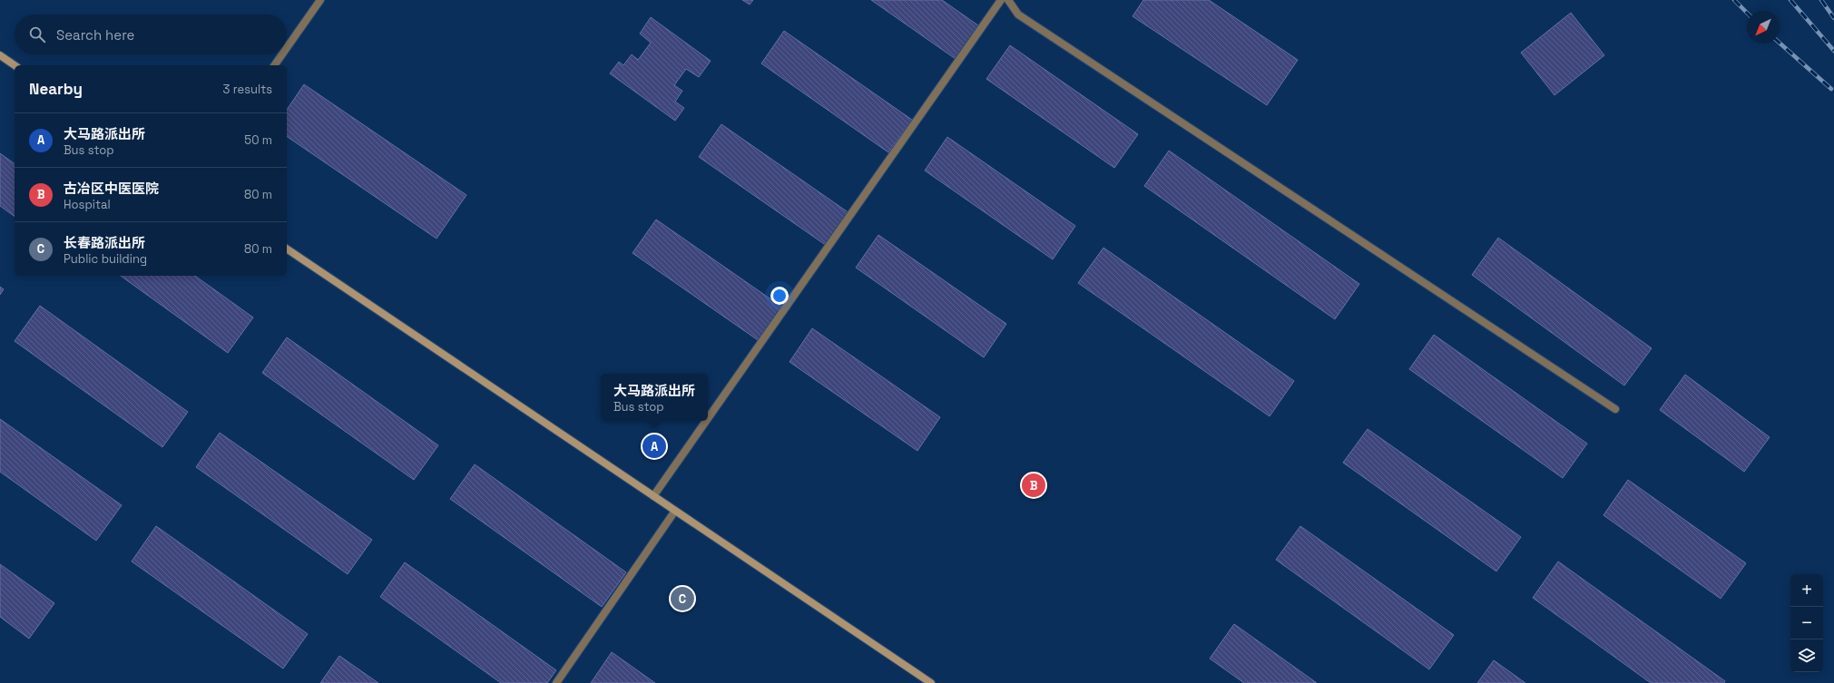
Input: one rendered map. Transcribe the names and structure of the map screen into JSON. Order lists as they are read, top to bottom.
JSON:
{
  "north": "bottom left",
  "page": {
    "search": "Search here",
    "heading": ["Nearby", "3 results"],
    "list": [
      {
        "mark": "A",
        "name": "大马路派出所",
        "note": "Bus stop",
        "value": "50 m"
      },
      {
        "mark": "B",
        "name": "古冶区中医医院",
        "note": "Hospital",
        "value": "80 m"
      },
      {
        "mark": "C",
        "name": "长春路派出所",
        "note": "Public building",
        "value": "80 m"
      }
    ],
    "popup": ["大马路派出所", "Bus stop"],
    "pins": ["A", "B", "C"],
    "map_buttons": ["+", "−"]
  }
}
